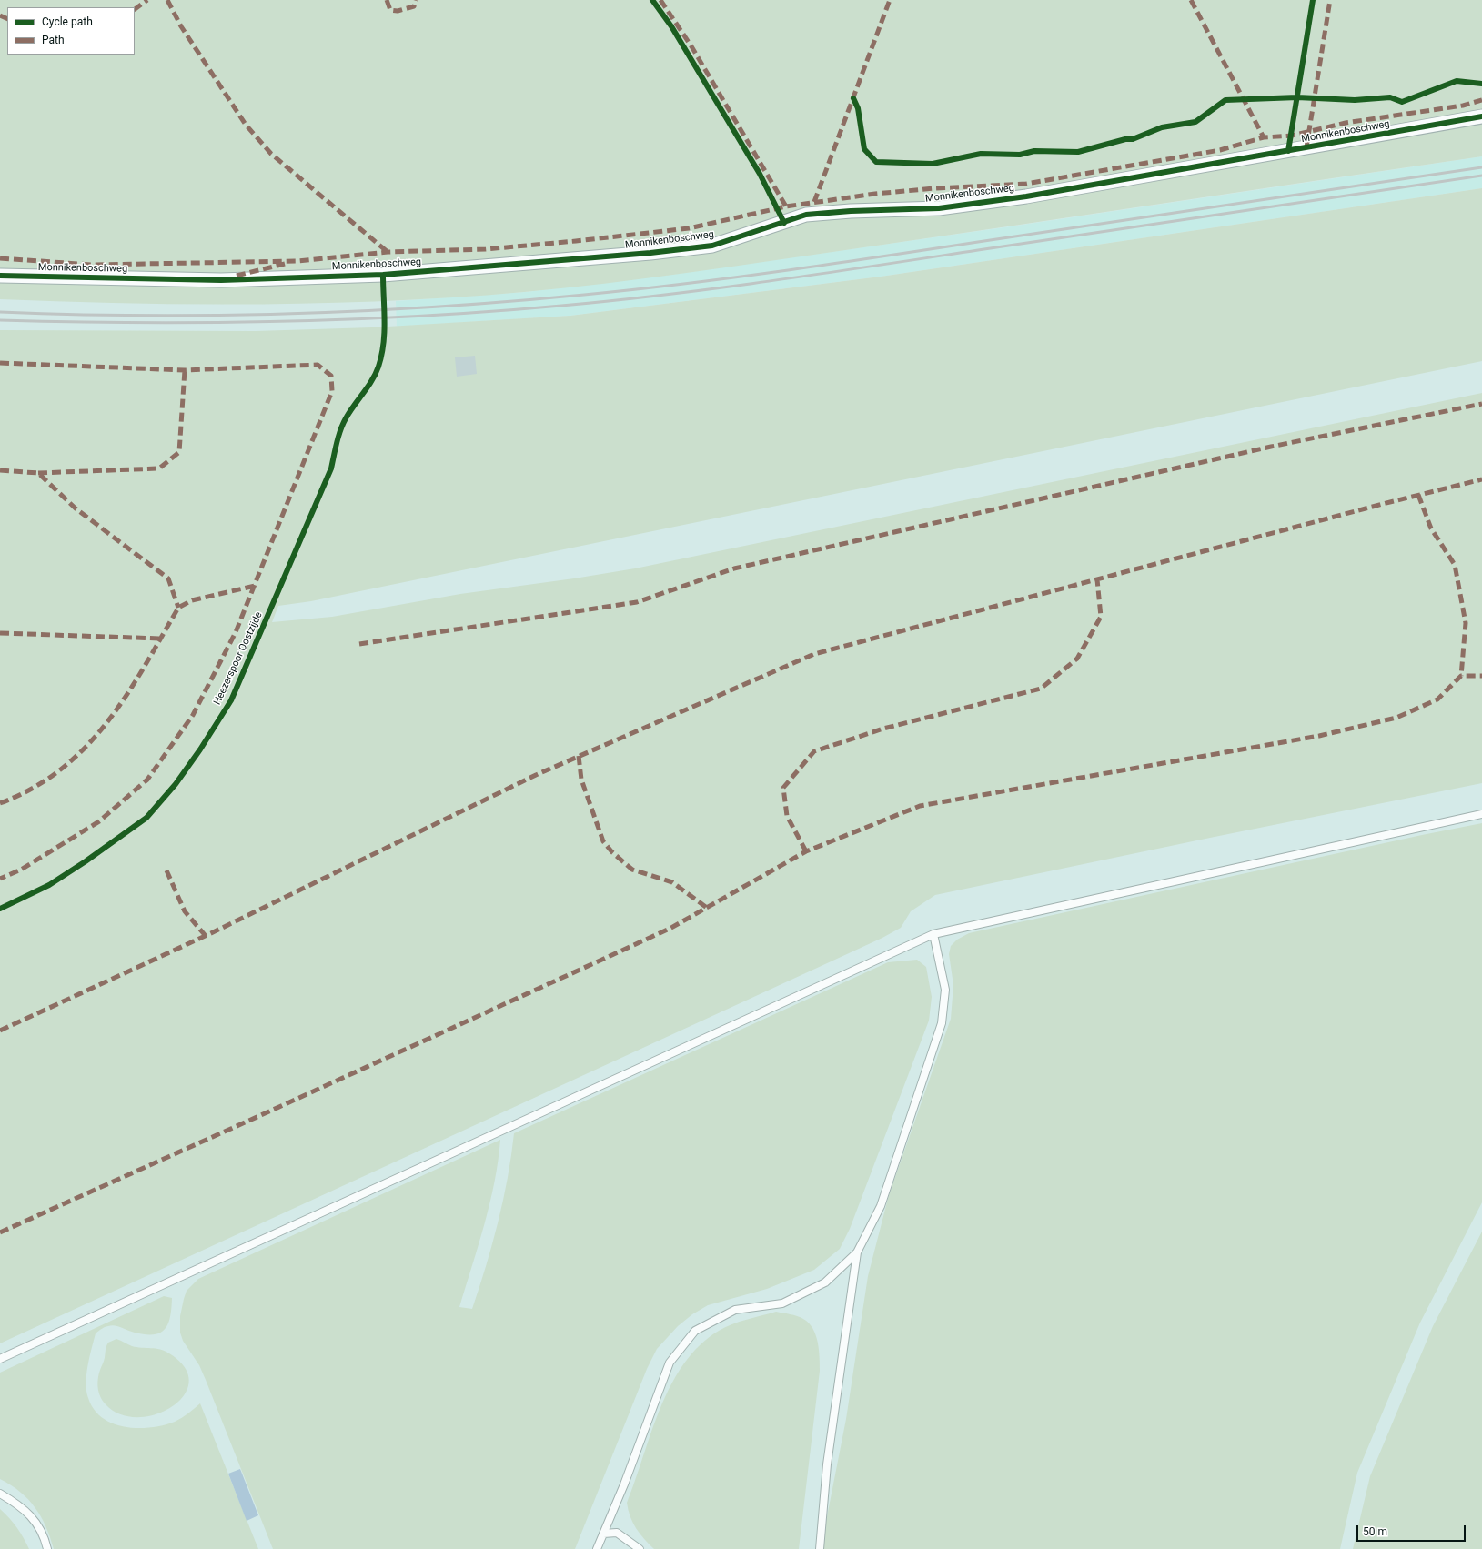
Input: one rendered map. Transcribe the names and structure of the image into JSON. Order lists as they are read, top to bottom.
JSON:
{
  "streets": {
    "street": ["Monnikenboschweg"],
    "cycle path": ["Heezerspoor Oostzijde"]
  },
  "legend": ["Cycle path", "Path"],
  "scale_bar": "50 m"
}
